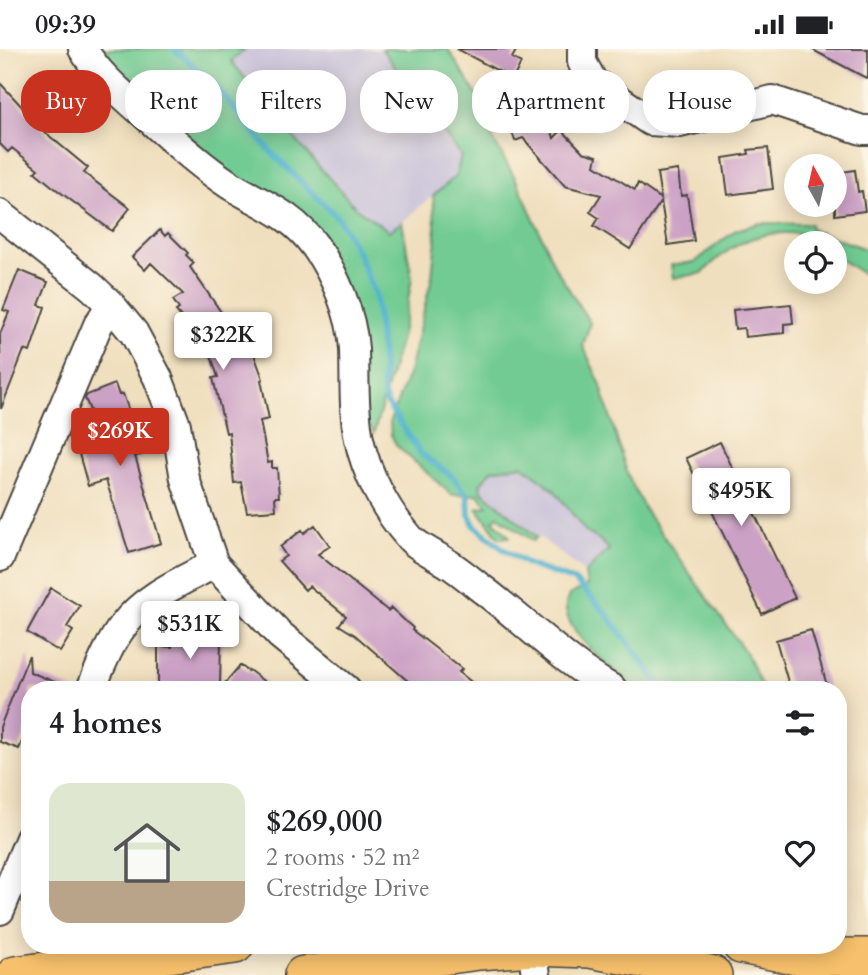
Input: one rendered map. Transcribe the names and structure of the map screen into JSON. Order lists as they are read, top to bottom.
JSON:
{
  "north": "top",
  "page": {
    "status": "09:39",
    "chip": [
      "Buy",
      "Rent",
      "Filters",
      "New",
      "Apartment",
      "House"
    ],
    "price": [
      "$322K",
      "$269K",
      "$495K",
      "$531K"
    ],
    "heading": "4 homes",
    "list": [
      {
        "name": "$269,000",
        "note": "2 rooms · 52 m² · Crestridge Drive"
      }
    ]
  }
}
